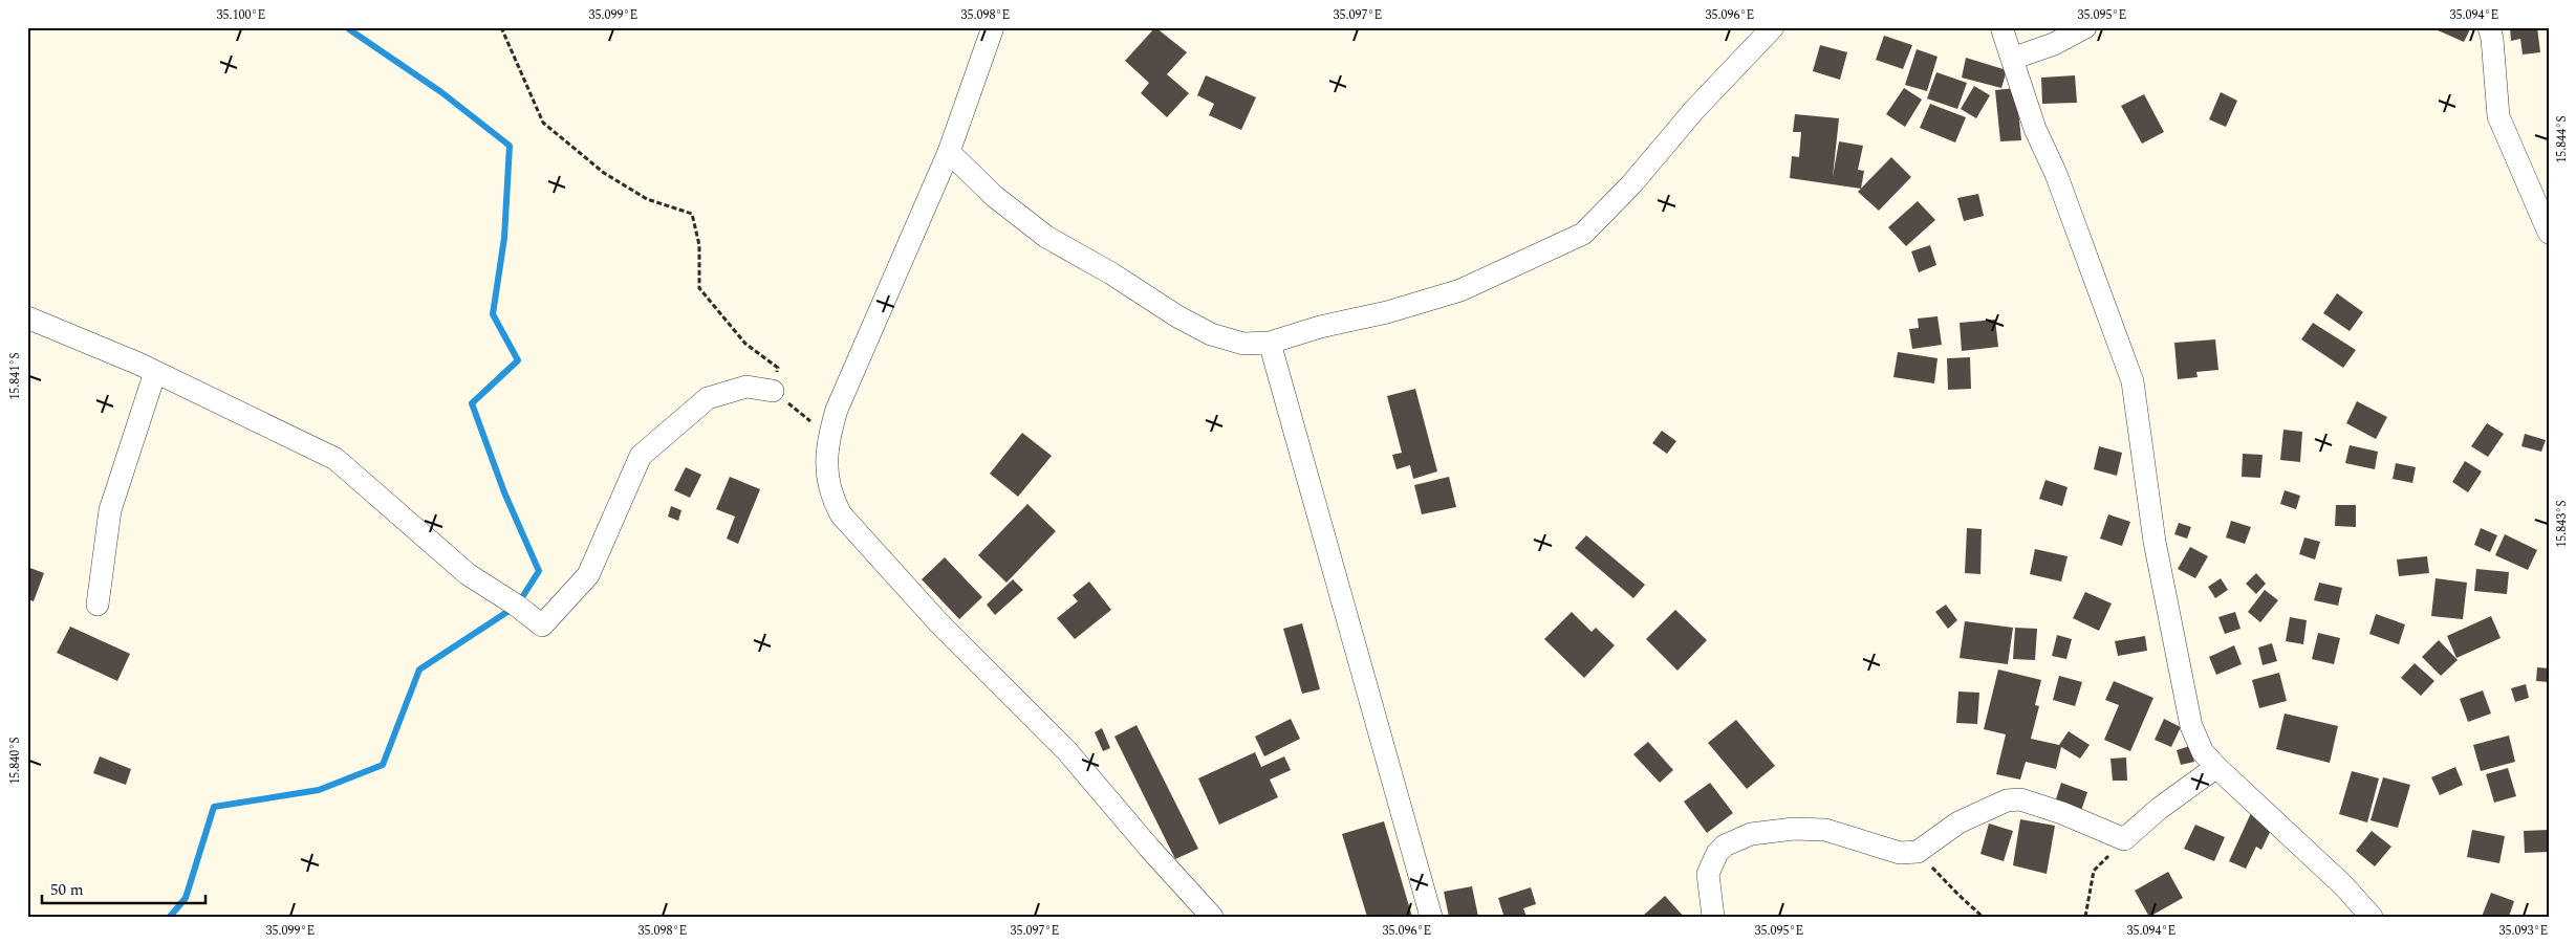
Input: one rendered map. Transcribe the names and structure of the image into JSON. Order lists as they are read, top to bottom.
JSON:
{
  "scale_bar": "50 m",
  "coordinates": [
    "35.100°E",
    "35.099°E",
    "35.098°E",
    "35.097°E",
    "35.096°E",
    "35.095°E",
    "35.094°E",
    "15.844°S",
    "15.841°S",
    "15.843°S",
    "15.840°S",
    "35.093°E"
  ]
}
